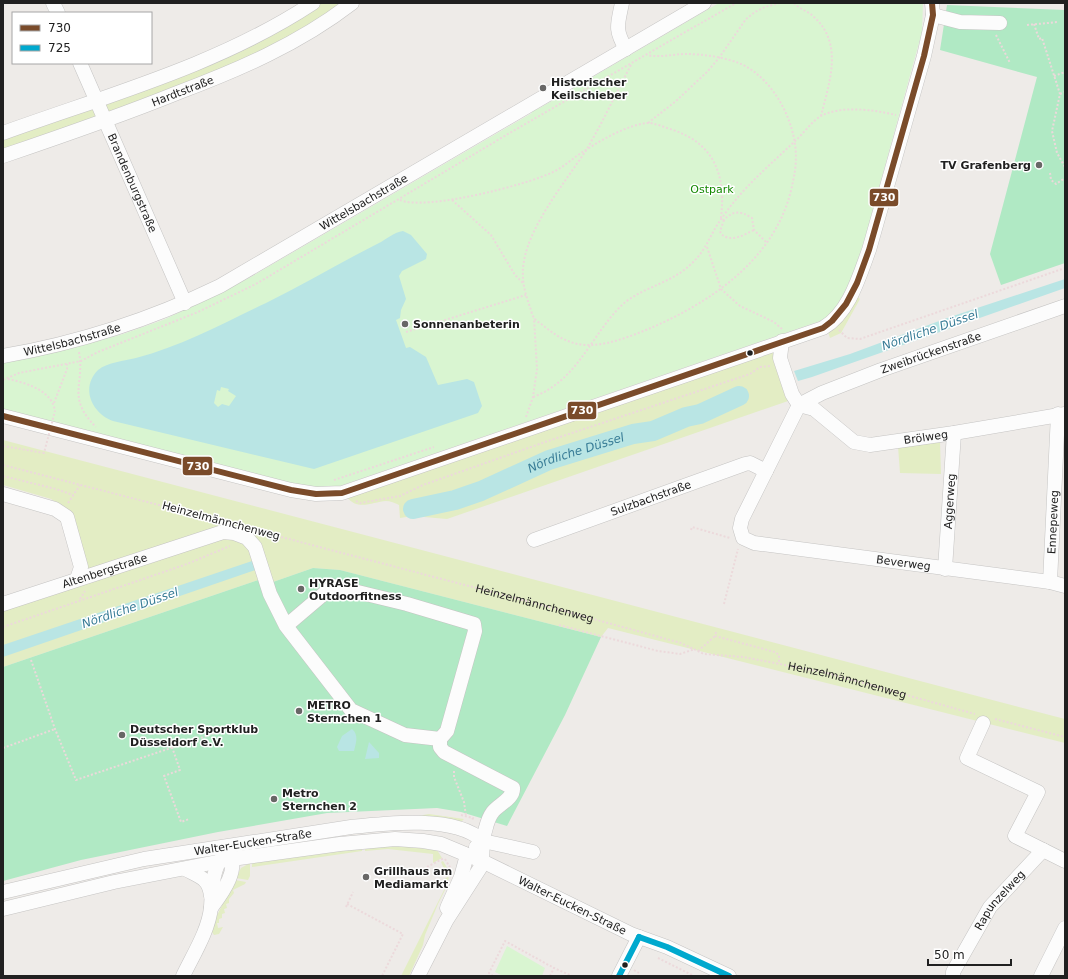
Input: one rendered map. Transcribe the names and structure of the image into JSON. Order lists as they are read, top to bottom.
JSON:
{
  "streets": {
    "street": [
      "Hardtstraße",
      "Brandenburgstraße",
      "Wittelsbachstraße",
      "Zweibrückenstraße",
      "Brölweg",
      "Sulzbachstraße",
      "Aggerweg",
      "Ennepeweg",
      "Beverweg",
      "Altenbergstraße",
      "Walter-Eucken-Straße",
      "Rapunzelweg"
    ],
    "path": ["Heinzelmännchenweg"]
  },
  "crossings": [
    ["Hardtstraße", "Brandenburgstraße"],
    ["Brandenburgstraße", "Wittelsbachstraße"],
    ["Zweibrückenstraße", "Brölweg"],
    ["Brölweg", "Aggerweg"],
    ["Brölweg", "Ennepeweg"],
    ["Aggerweg", "Beverweg"],
    ["Heinzelmännchenweg", "Altenbergstraße"],
    ["Ennepeweg", "Beverweg"]
  ],
  "water": ["Nördliche Düssel"],
  "parks": ["Ostpark"],
  "places": [
    "Historischer Keilschieber",
    "TV Grafenberg",
    "Sonnenanbeterin",
    "HYRASE Outdoorfitness",
    "METRO Sternchen 1",
    "Deutscher Sportklub Düsseldorf e.V.",
    "Metro Sternchen 2",
    "Grillhaus am Mediamarkt"
  ],
  "lines": ["transit line 730", "transit line 725"],
  "legend": ["730", "725"],
  "scale_bar": "50 m"
}
